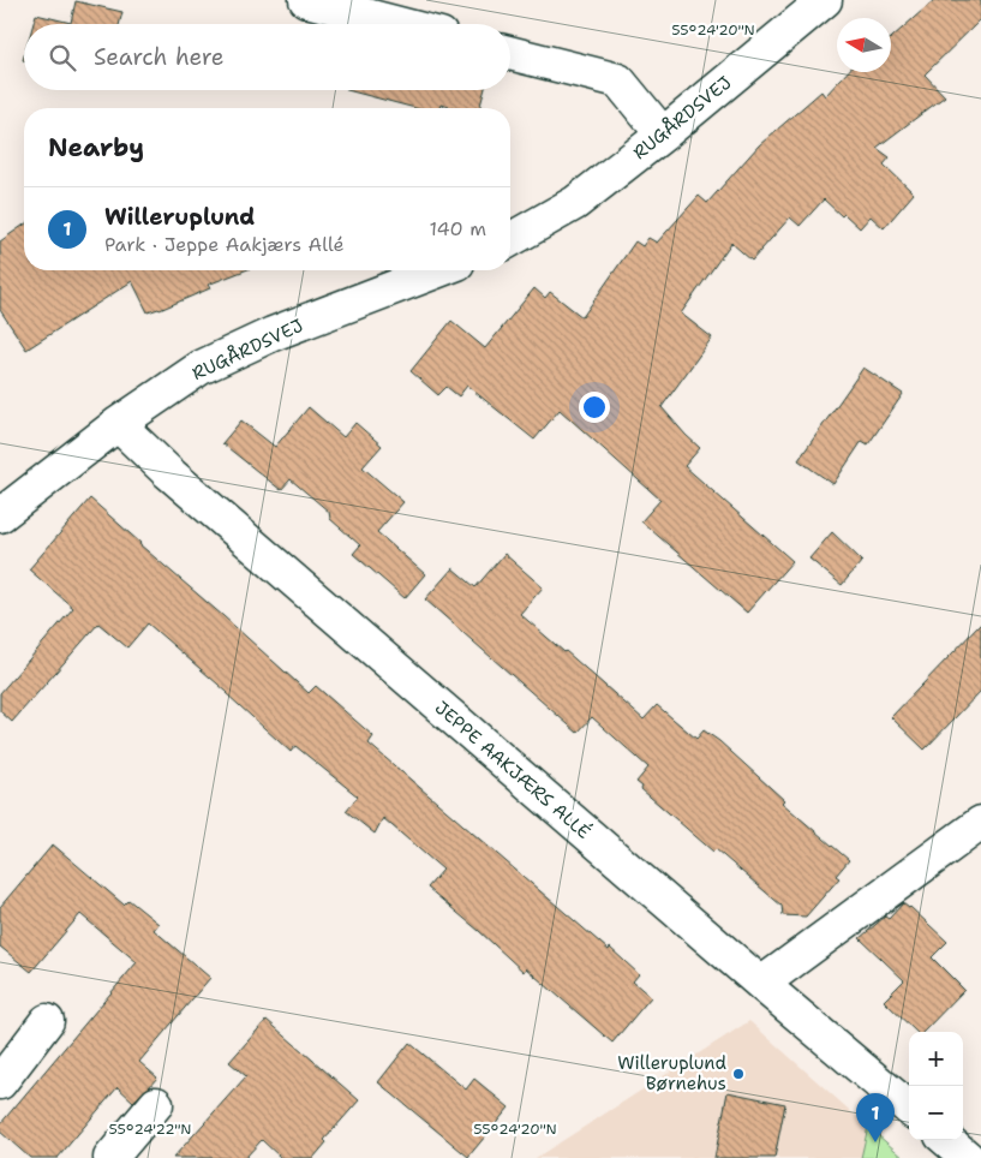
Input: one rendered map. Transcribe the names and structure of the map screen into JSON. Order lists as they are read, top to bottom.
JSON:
{
  "streets": {
    "street": ["RUGÅRDSVEJ", "JEPPE AAKJÆRS ALLÉ"]
  },
  "crossings": [
    ["RUGÅRDSVEJ", "JEPPE AAKJÆRS ALLÉ"]
  ],
  "places": ["Willeruplund Børnehus"],
  "north": "left",
  "page": {
    "search": "Search here",
    "heading": "Nearby",
    "list": [
      {
        "mark": "1",
        "name": "Willeruplund",
        "note": "Park · Jeppe Aakjærs Allé",
        "value": "140 m"
      }
    ],
    "map_buttons": ["+", "−"],
    "pins": "1"
  },
  "coordinates": ["55°24'20\"N", "55°24'22\"N"]
}
